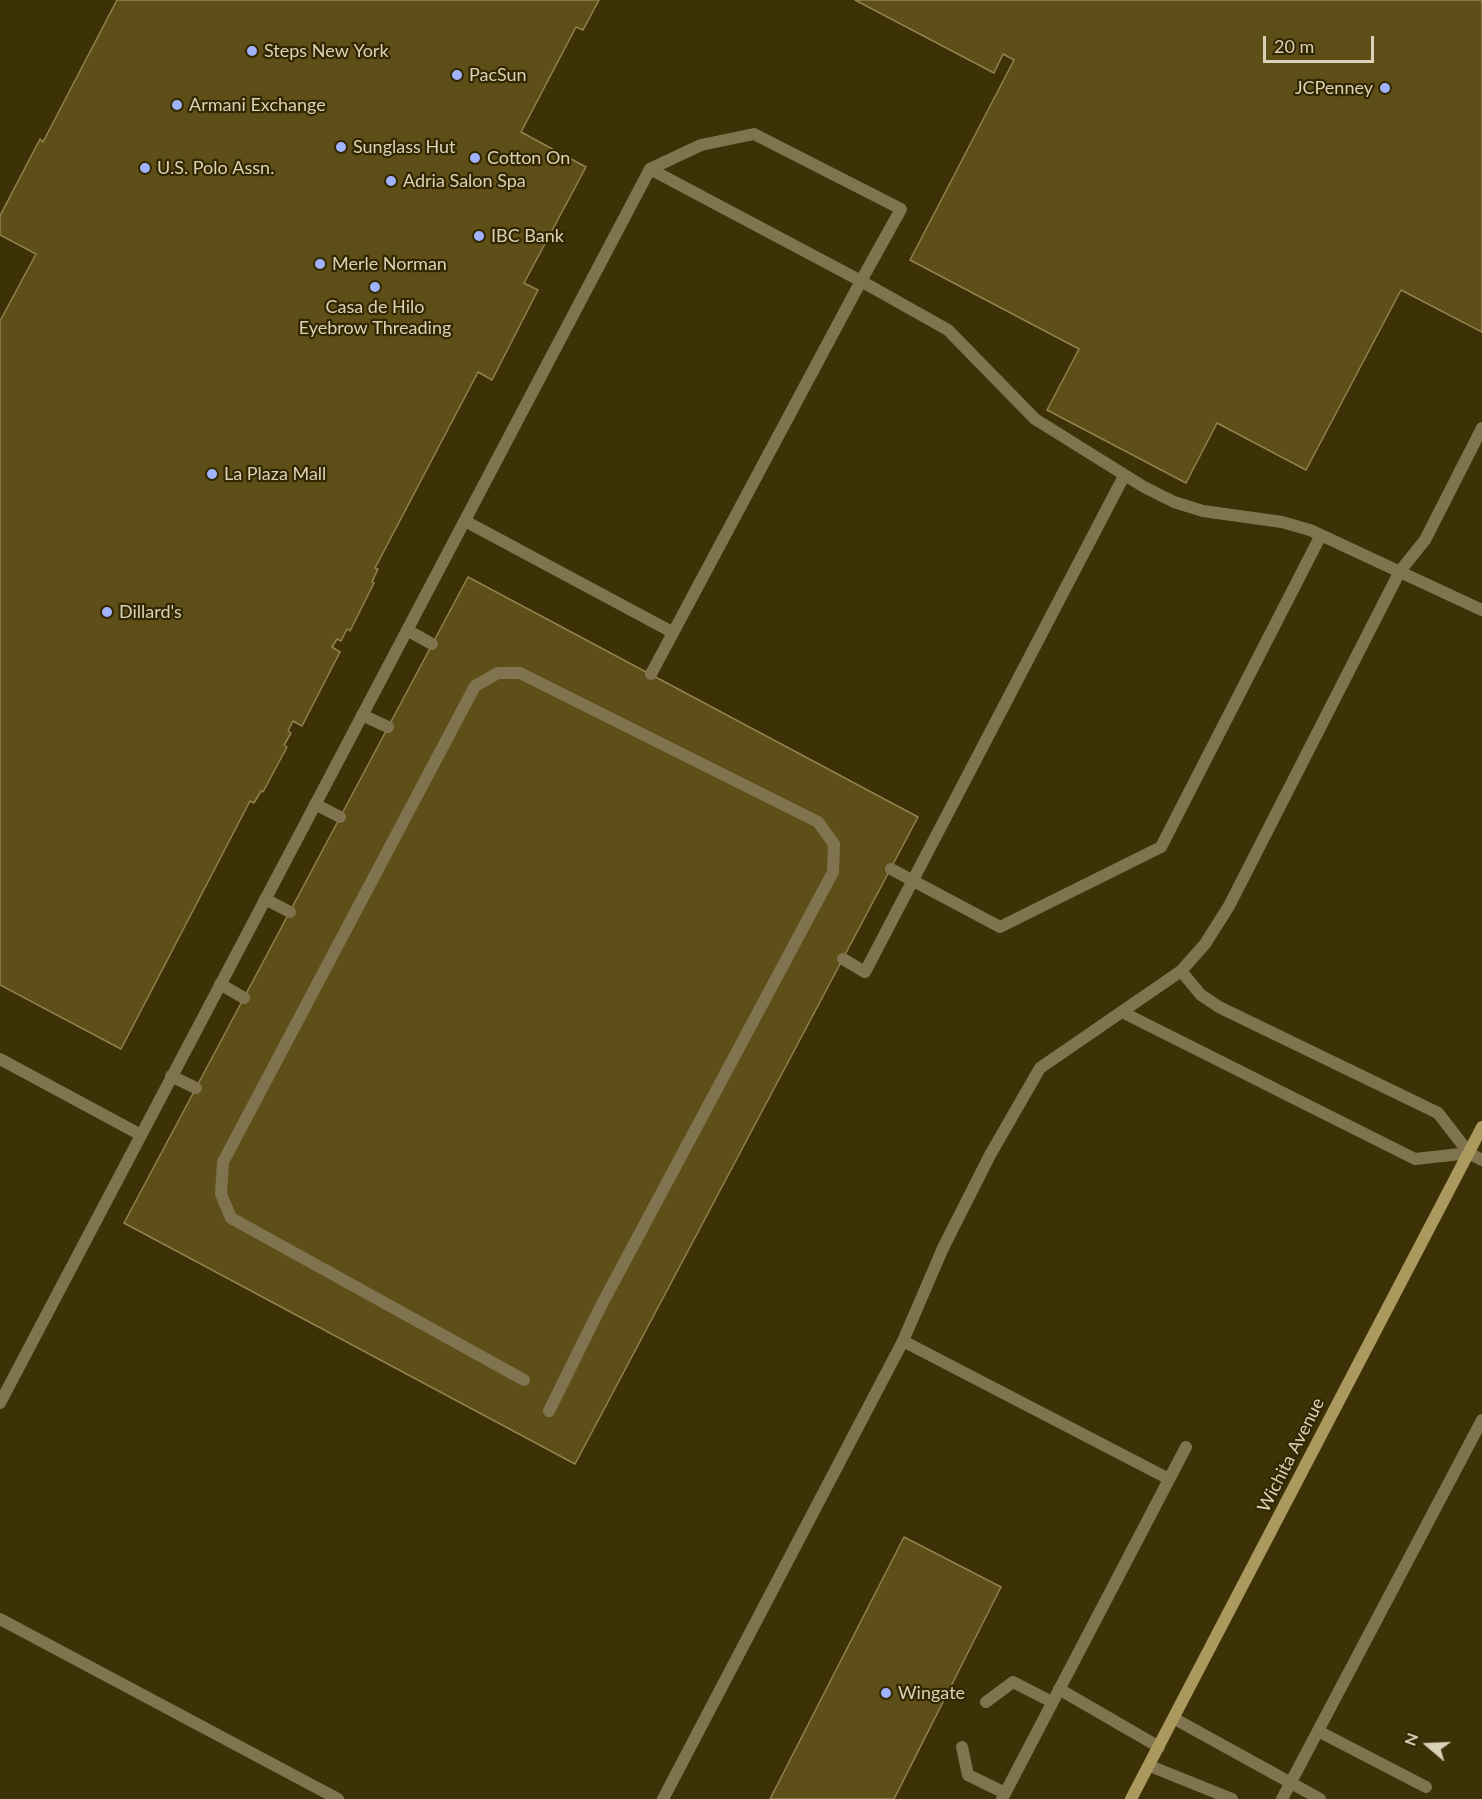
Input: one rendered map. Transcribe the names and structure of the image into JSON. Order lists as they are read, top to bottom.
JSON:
{
  "streets": {
    "main road": ["Wichita Avenue"]
  },
  "places": [
    "Steps New York",
    "PacSun",
    "JCPenney",
    "Armani Exchange",
    "Sunglass Hut",
    "Cotton On",
    "U.S. Polo Assn.",
    "Adria Salon Spa",
    "IBC Bank",
    "Merle Norman",
    "Casa de Hilo Eyebrow Threading",
    "La Plaza Mall",
    "Dillard's",
    "Wingate"
  ],
  "scale_bar": "20 m",
  "north": "left"
}
